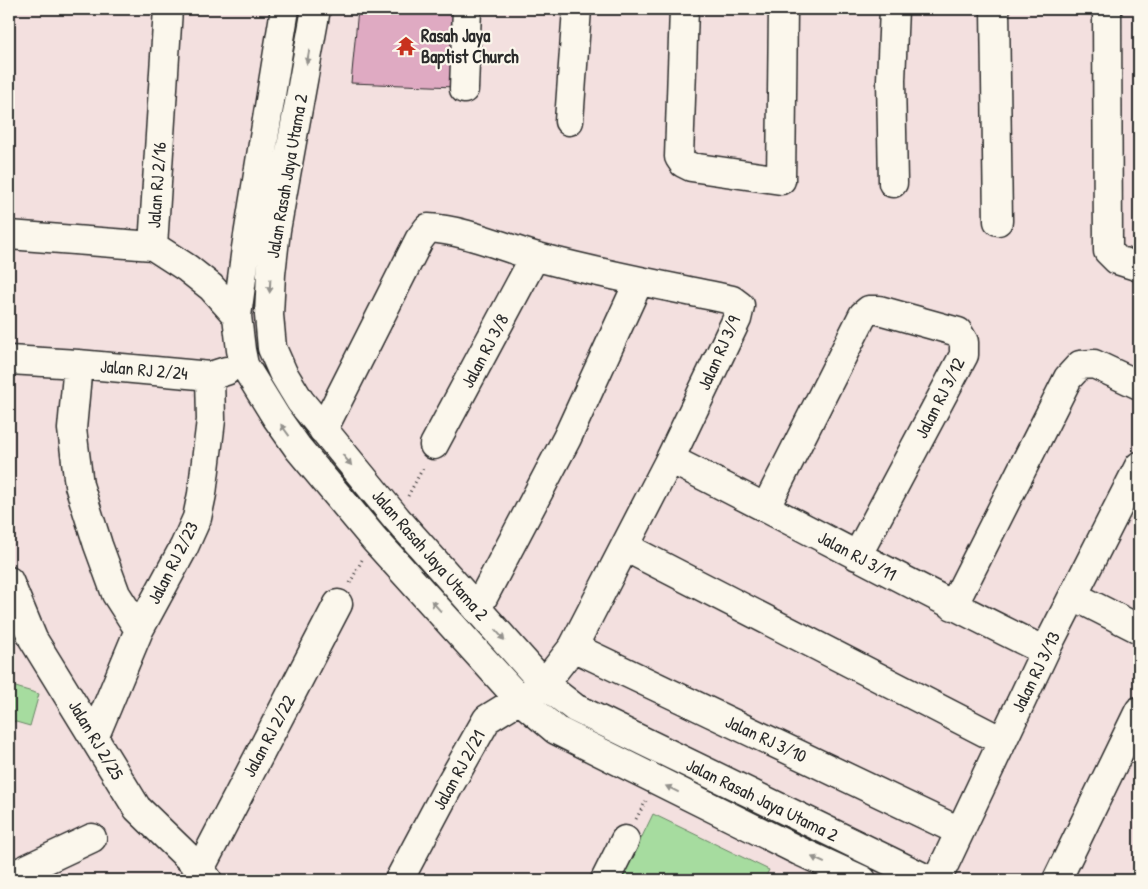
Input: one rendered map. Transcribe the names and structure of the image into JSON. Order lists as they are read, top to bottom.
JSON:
{
  "streets": {
    "street": [
      "Jalan Rasah Jaya Utama 2",
      "Jalan RJ 2/16",
      "Jalan RJ 3/8",
      "Jalan RJ 3/9",
      "Jalan RJ 2/24",
      "Jalan RJ 3/12",
      "Jalan RJ 3/11",
      "Jalan RJ 2/23",
      "Jalan RJ 3/13",
      "Jalan RJ 2/22",
      "Jalan RJ 3/10",
      "Jalan RJ 2/25",
      "Jalan RJ 2/21"
    ]
  },
  "crossings": [
    ["Jalan Rasah Jaya Utama 2", "Jalan RJ 3/9"],
    ["Jalan Rasah Jaya Utama 2", "Jalan RJ 2/24"],
    ["Jalan Rasah Jaya Utama 2", "Jalan RJ 2/21"],
    ["Jalan RJ 3/8", "Jalan RJ 3/9"],
    ["Jalan RJ 3/9", "Jalan RJ 3/11"],
    ["Jalan RJ 3/9", "Jalan RJ 3/10"],
    ["Jalan RJ 3/9", "Jalan RJ 2/21"],
    ["Jalan RJ 2/24", "Jalan RJ 2/23"],
    ["Jalan RJ 3/12", "Jalan RJ 3/11"],
    ["Jalan RJ 3/11", "Jalan RJ 3/13"],
    ["Jalan RJ 2/23", "Jalan RJ 2/25"],
    ["Jalan RJ 3/13", "Jalan RJ 3/10"],
    ["Jalan RJ 2/22", "Jalan RJ 2/25"]
  ],
  "places": {
    "temple": ["Rasah Jaya Baptist Church"]
  }
}
